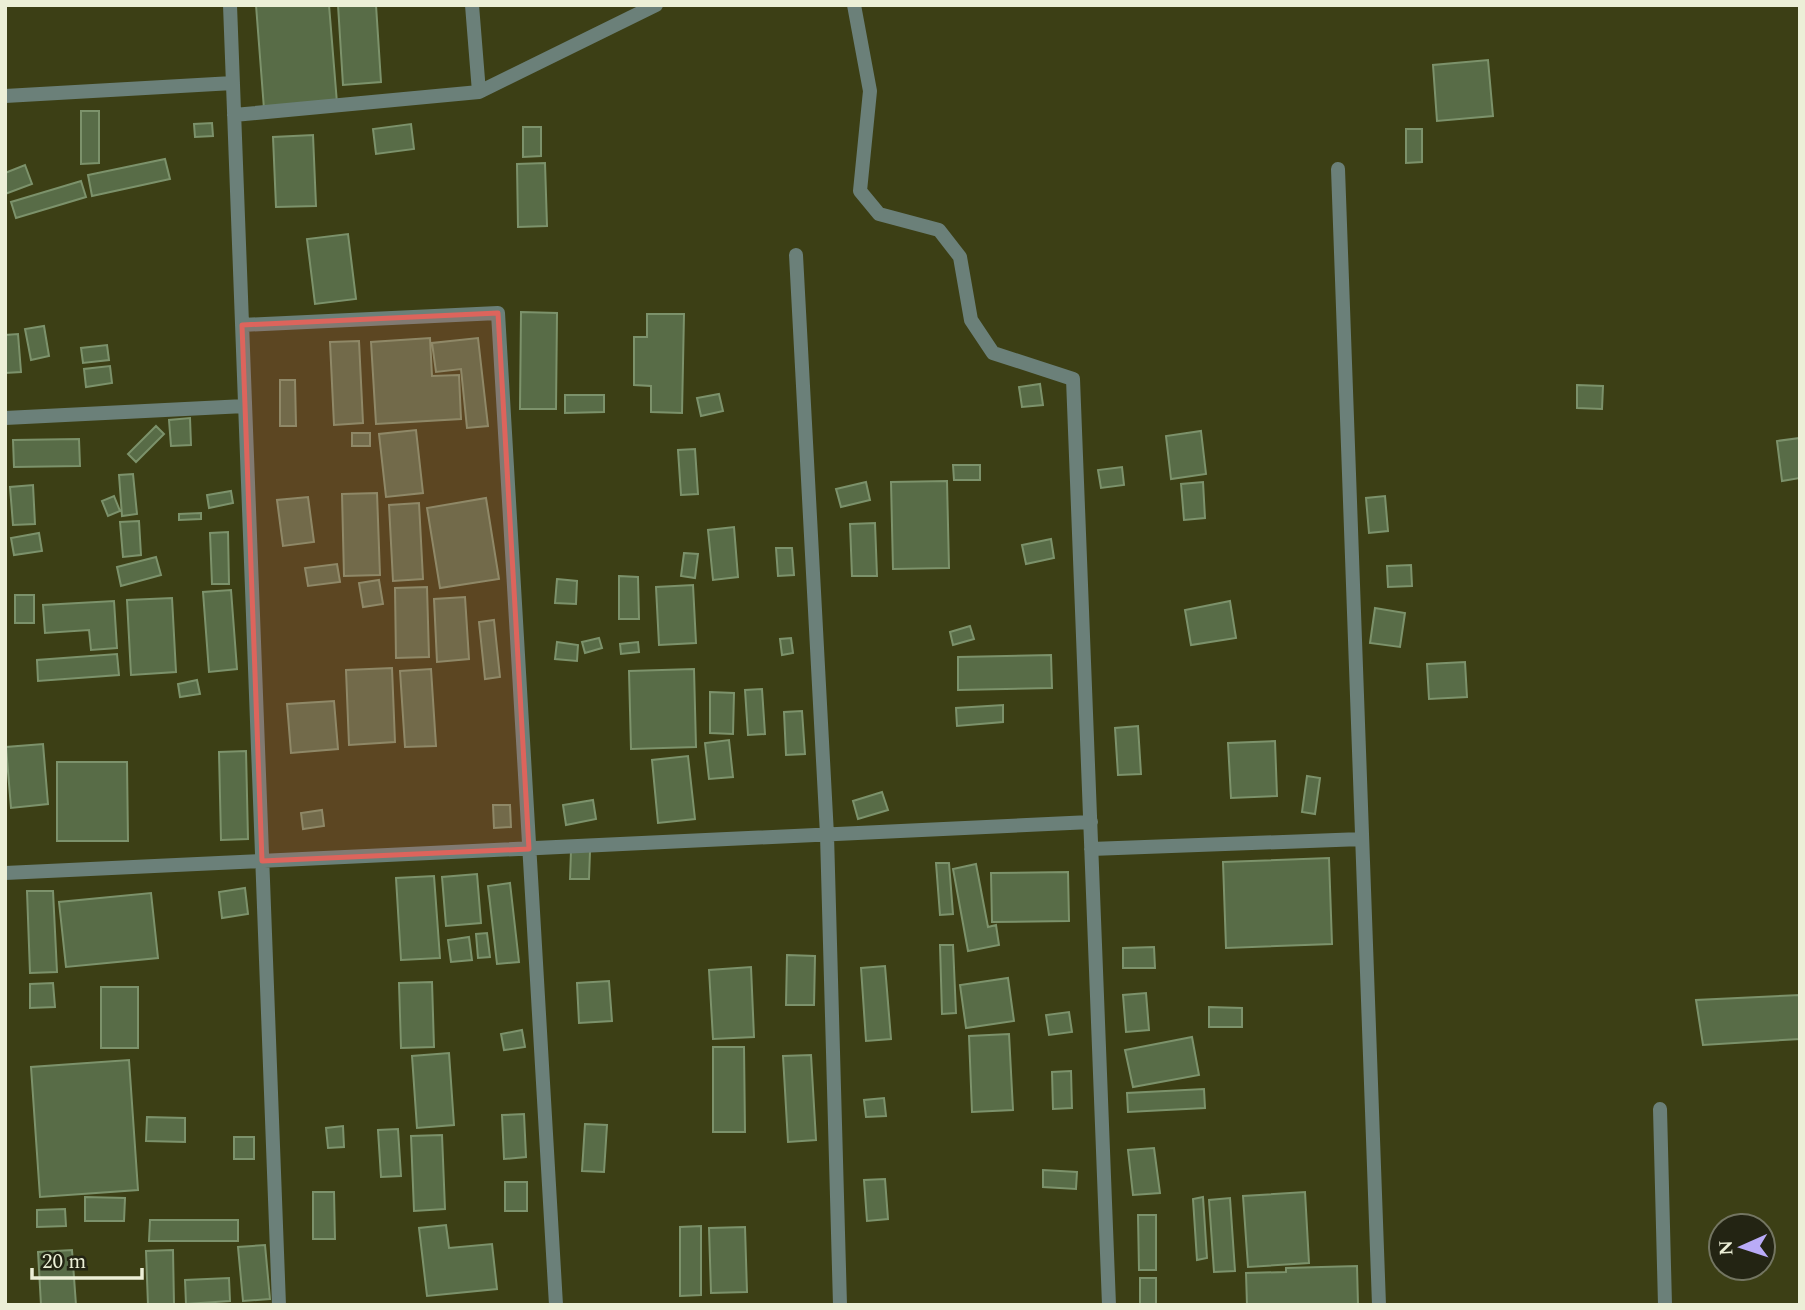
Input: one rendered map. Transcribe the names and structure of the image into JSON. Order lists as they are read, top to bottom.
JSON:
{
  "scale_bar": "20 m",
  "north": "left"
}
